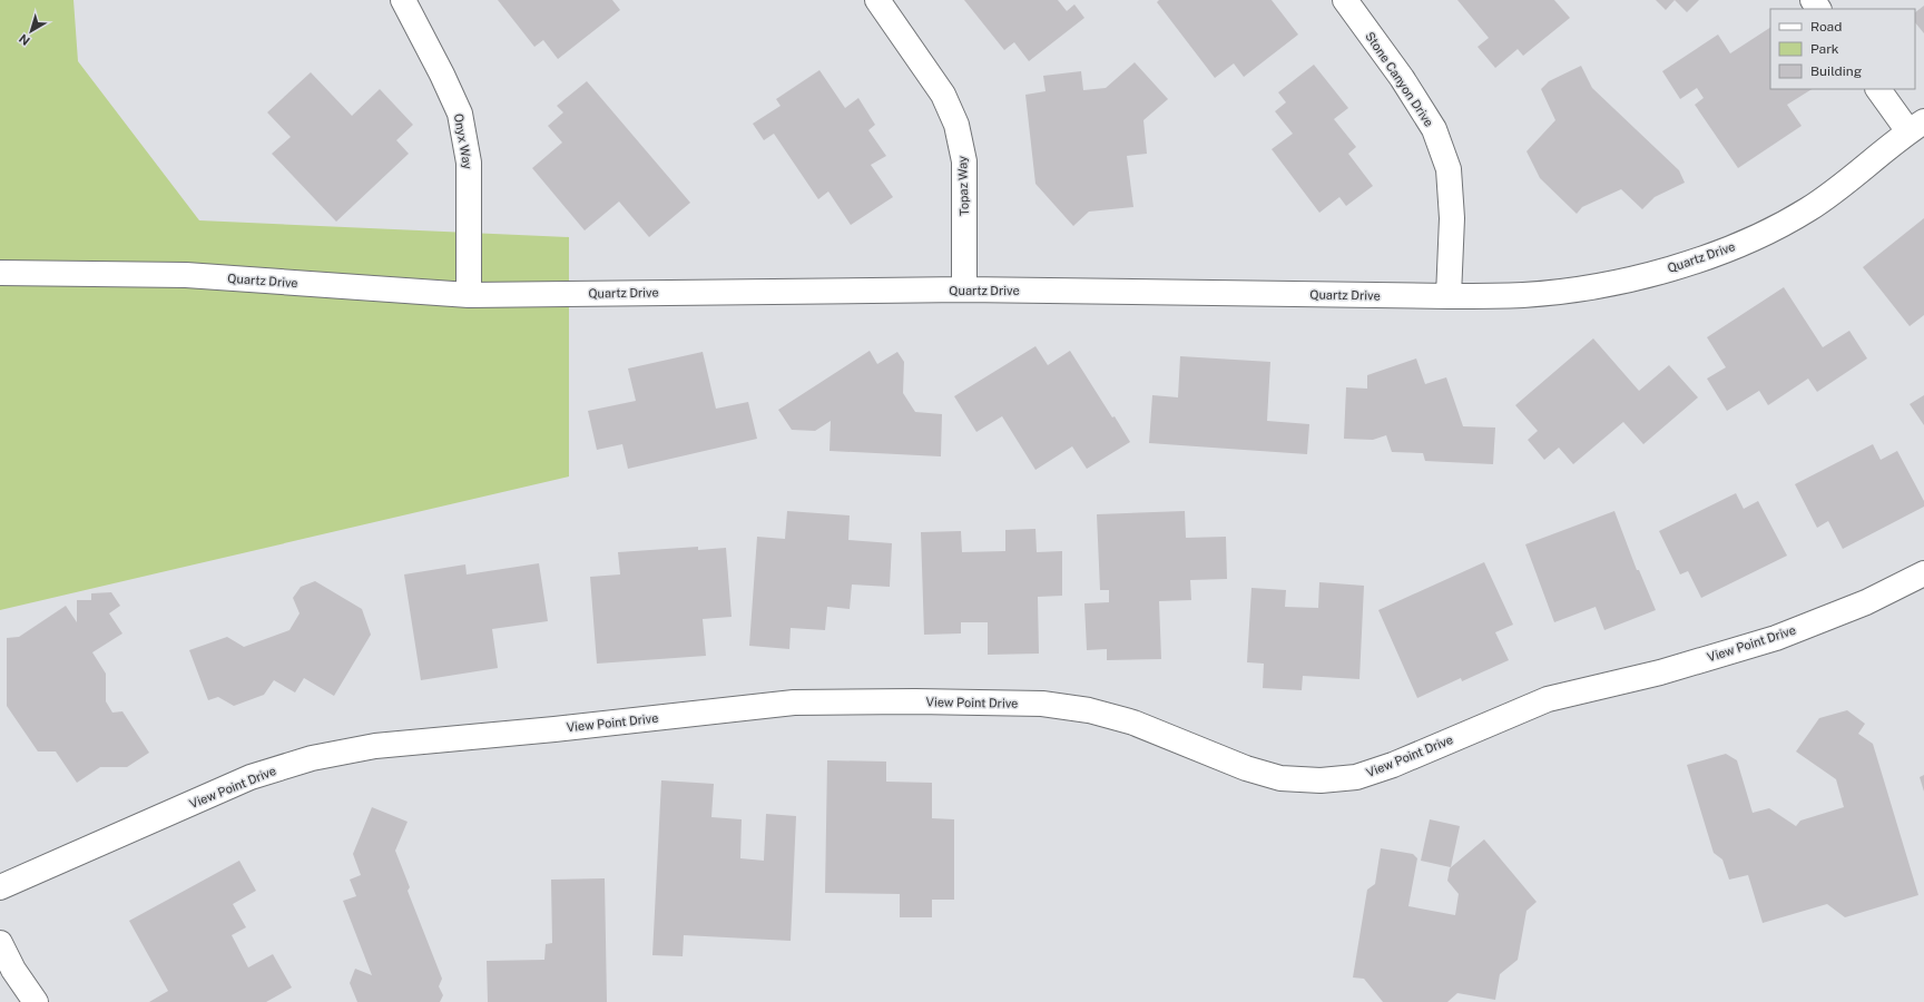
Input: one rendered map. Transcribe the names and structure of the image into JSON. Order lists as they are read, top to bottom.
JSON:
{
  "streets": {
    "street": [
      "Stone Canyon Drive",
      "Onyx Way",
      "Topaz Way",
      "Quartz Drive",
      "View Point Drive"
    ]
  },
  "crossings": [
    ["Stone Canyon Drive", "Quartz Drive"],
    ["Onyx Way", "Quartz Drive"],
    ["Topaz Way", "Quartz Drive"]
  ],
  "legend": ["Road", "Park", "Building"],
  "north": "bottom left"
}
